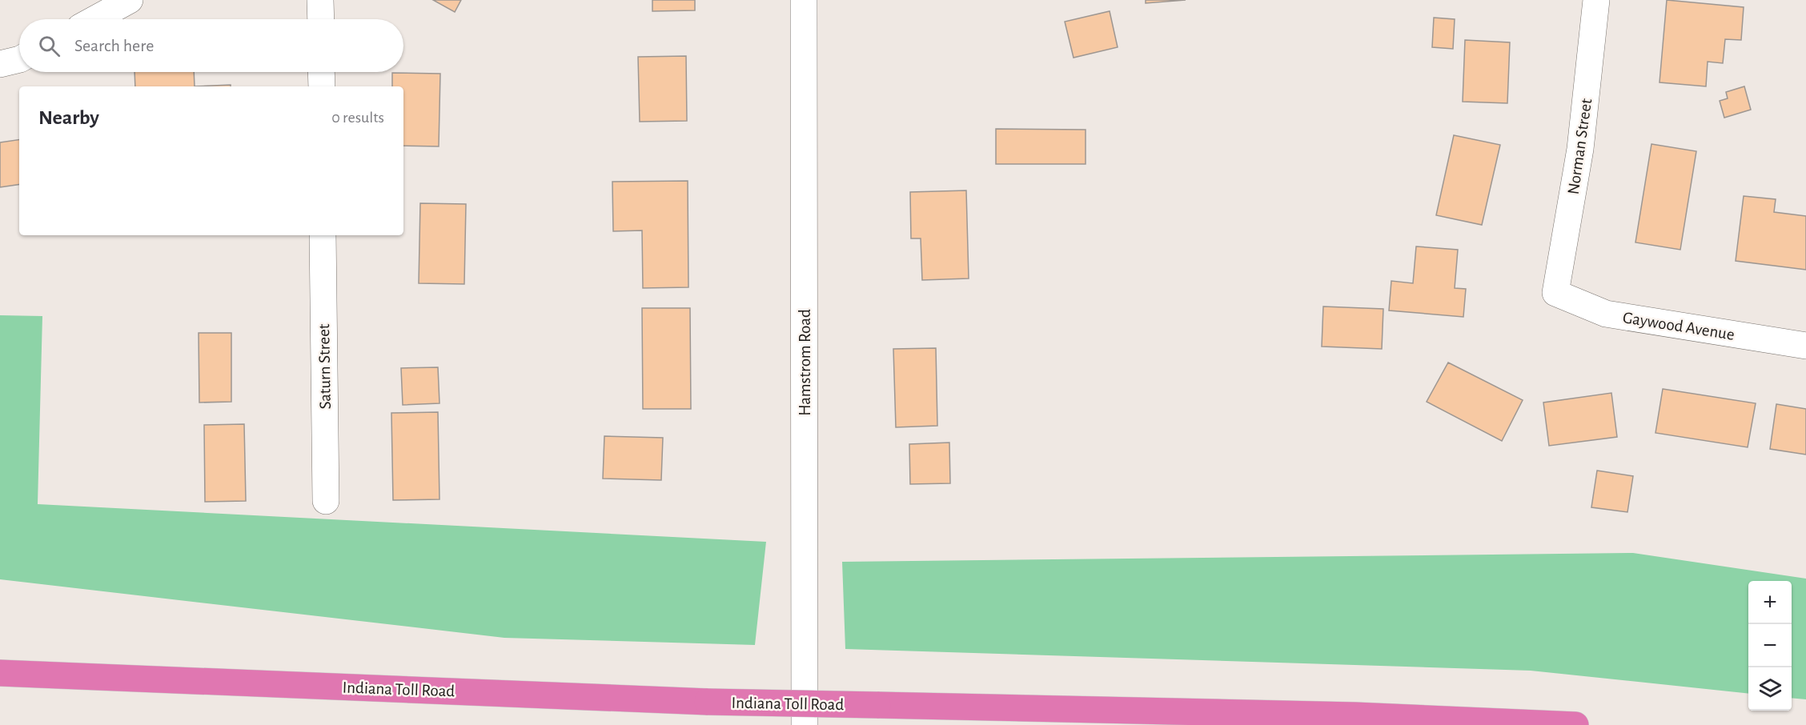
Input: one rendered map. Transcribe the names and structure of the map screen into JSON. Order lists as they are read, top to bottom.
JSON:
{
  "streets": {
    "highway": ["Indiana Toll Road"],
    "street": [
      "Norman Street",
      "Gaywood Avenue",
      "Hamstrom Road",
      "Saturn Street"
    ]
  },
  "crossings": [
    ["Norman Street", "Gaywood Avenue"]
  ],
  "page": {
    "search": "Search here",
    "heading": ["Nearby", "0 results"],
    "map_buttons": ["+", "−"]
  }
}
